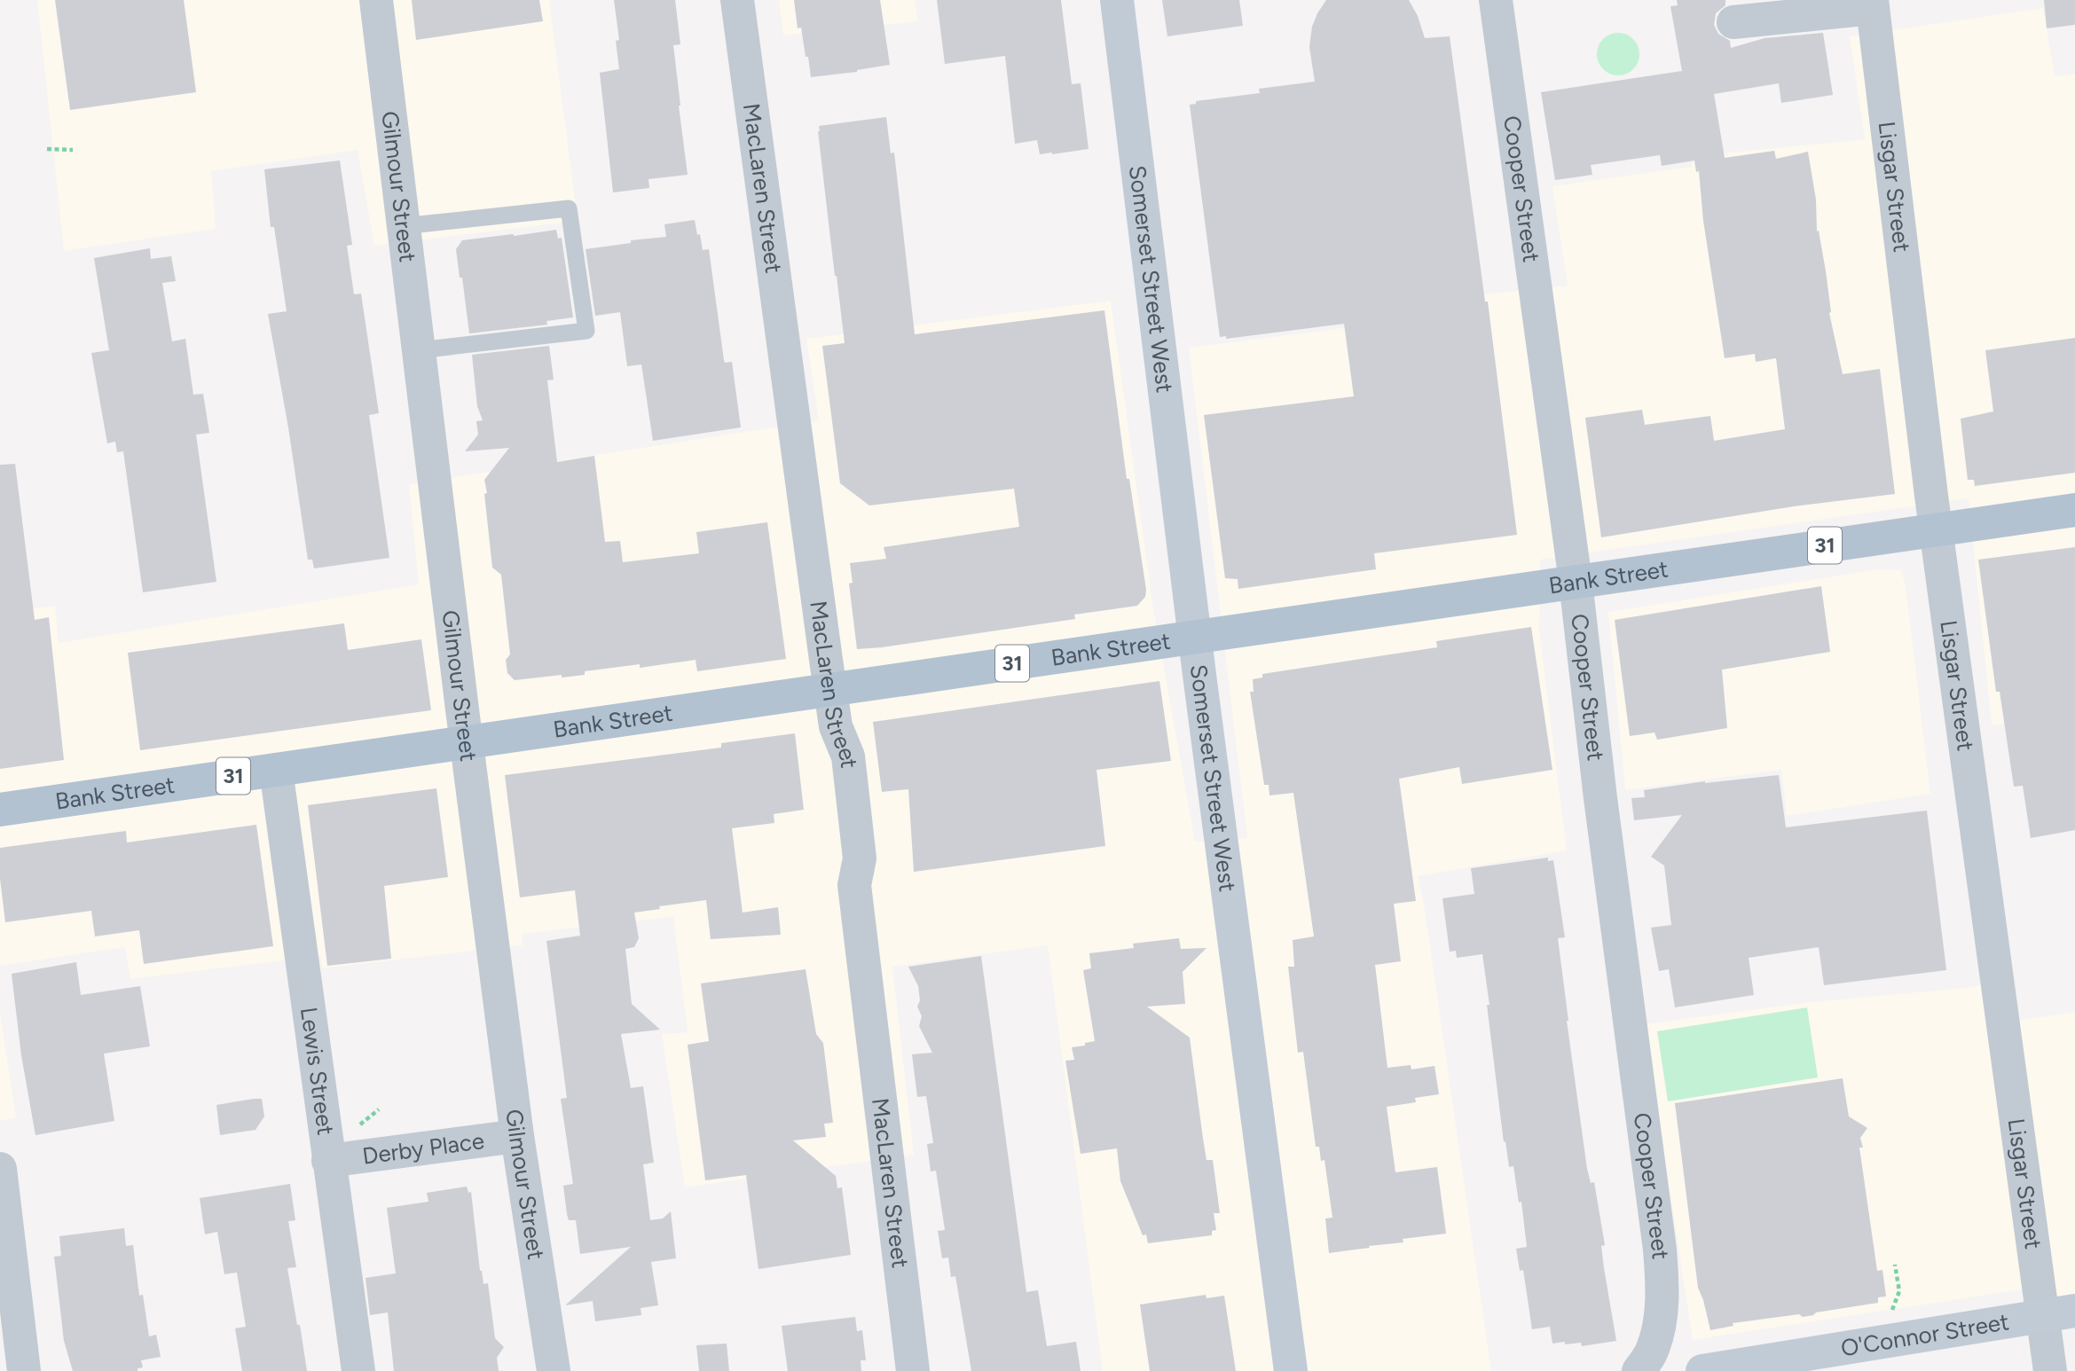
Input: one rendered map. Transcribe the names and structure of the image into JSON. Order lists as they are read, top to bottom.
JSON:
{
  "streets": {
    "main road": [
      "Somerset Street West",
      "31",
      "Bank Street",
      "O'Connor Street"
    ],
    "street": [
      "Gilmour Street",
      "Lisgar Street",
      "MacLaren Street",
      "Cooper Street",
      "Lewis Street",
      "Derby Place"
    ]
  },
  "crossings": [
    ["Gilmour Street", "Bank Street"],
    ["Gilmour Street", "Derby Place"],
    ["Lisgar Street", "Bank Street"],
    ["Lisgar Street", "O'Connor Street"],
    ["MacLaren Street", "Bank Street"],
    ["Cooper Street", "Bank Street"],
    ["Somerset Street West", "Bank Street"],
    ["Bank Street", "Lewis Street"],
    ["Lewis Street", "Derby Place"]
  ]
}
